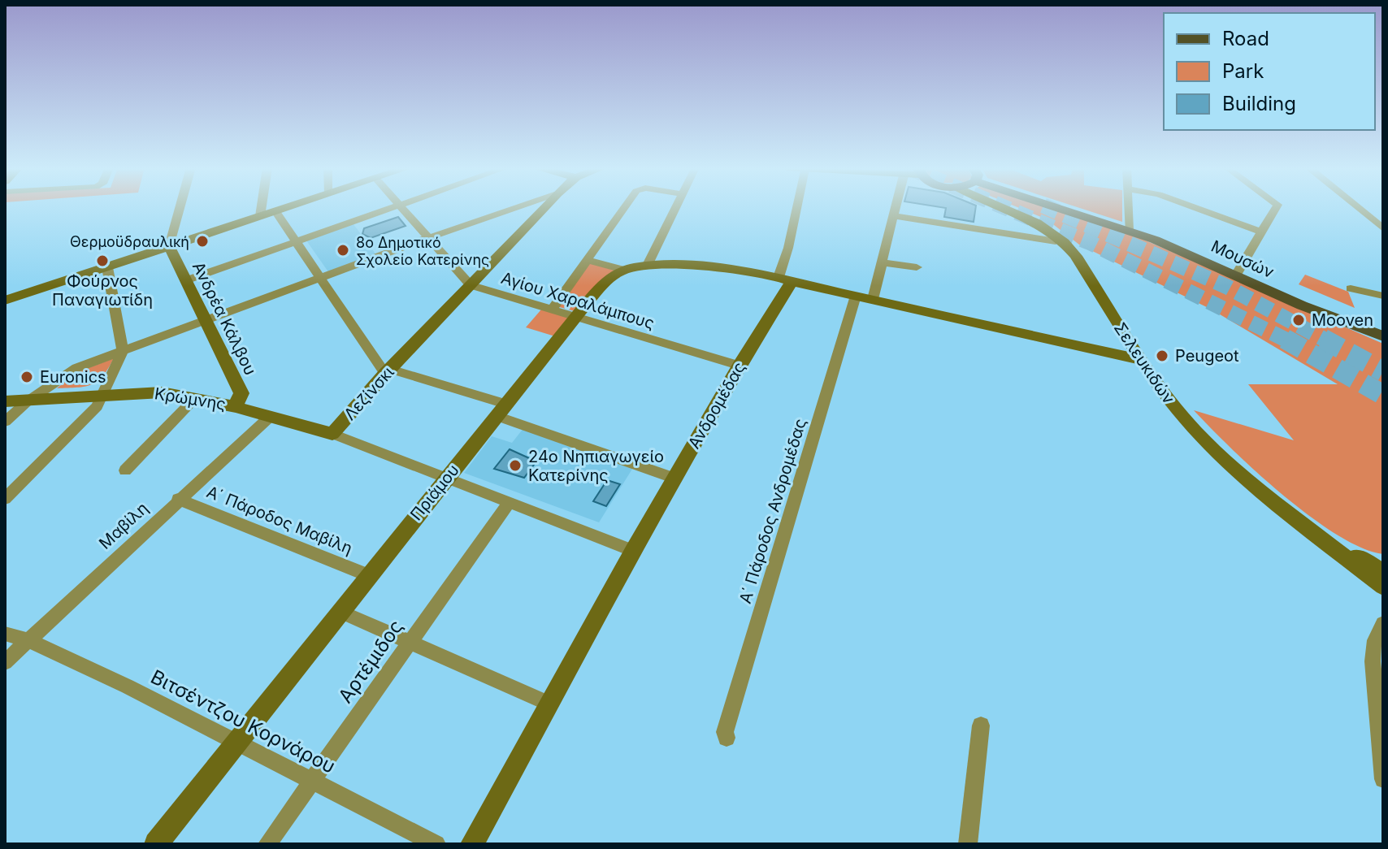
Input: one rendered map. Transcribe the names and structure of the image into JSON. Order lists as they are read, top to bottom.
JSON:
{
  "streets": {
    "main road": ["Μουσών"],
    "street": [
      "Αγίου Χαραλάμπους",
      "Ανδρέα Κάλβου",
      "Σελευκιδών",
      "Λεζίνσκι",
      "Κρώμνης",
      "Ανδρομέδας",
      "Πριάμου",
      "Α΄ Πάροδος Ανδρομέδας",
      "Α΄ Πάροδος Μαβίλη",
      "Μαβίλη",
      "Αρτέμιδος",
      "Βιτσέντζου Κορνάρου"
    ]
  },
  "crossings": [
    ["Αγίου Χαραλάμπους", "Λεζίνσκι"],
    ["Αγίου Χαραλάμπους", "Ανδρομέδας"],
    ["Αγίου Χαραλάμπους", "Πριάμου"],
    ["Ανδρέα Κάλβου", "Κρώμνης"],
    ["Λεζίνσκι", "Κρώμνης"],
    ["Λεζίνσκι", "Ανδρομέδας"],
    ["Λεζίνσκι", "Πριάμου"],
    ["Λεζίνσκι", "Αρτέμιδος"],
    ["Κρώμνης", "Μαβίλη"],
    ["Πριάμου", "Α΄ Πάροδος Μαβίλη"],
    ["Πριάμου", "Βιτσέντζου Κορνάρου"],
    ["Α΄ Πάροδος Μαβίλη", "Μαβίλη"],
    ["Μαβίλη", "Βιτσέντζου Κορνάρου"],
    ["Αρτέμιδος", "Βιτσέντζου Κορνάρου"]
  ],
  "places": [
    "Θερμοϋδραυλική",
    "8ο Δημοτικό Σχολείο Κατερίνης",
    "Φούρνος Παναγιωτίδη",
    "Mooven",
    "Peugeot",
    "Euronics",
    "24ο Νηπιαγωγείο Κατερίνης"
  ],
  "legend": ["Road", "Park", "Building"]
}
